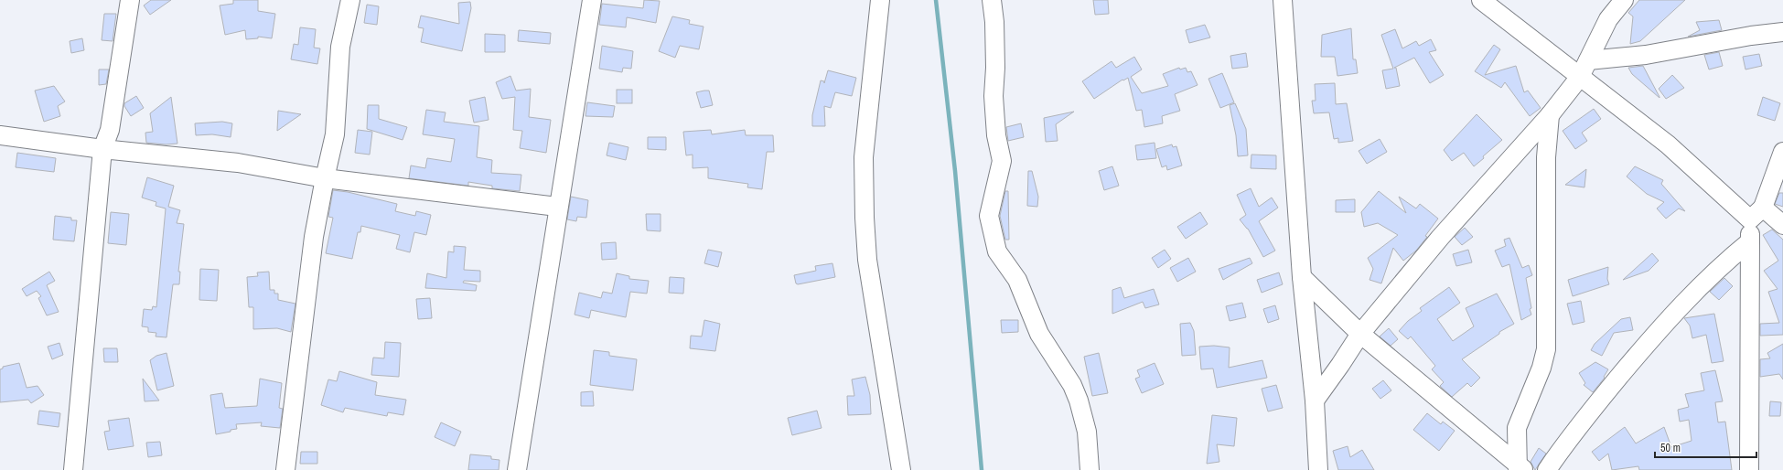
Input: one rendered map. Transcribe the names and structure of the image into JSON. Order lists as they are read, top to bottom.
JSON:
{
  "scale_bar": "50 m"
}
